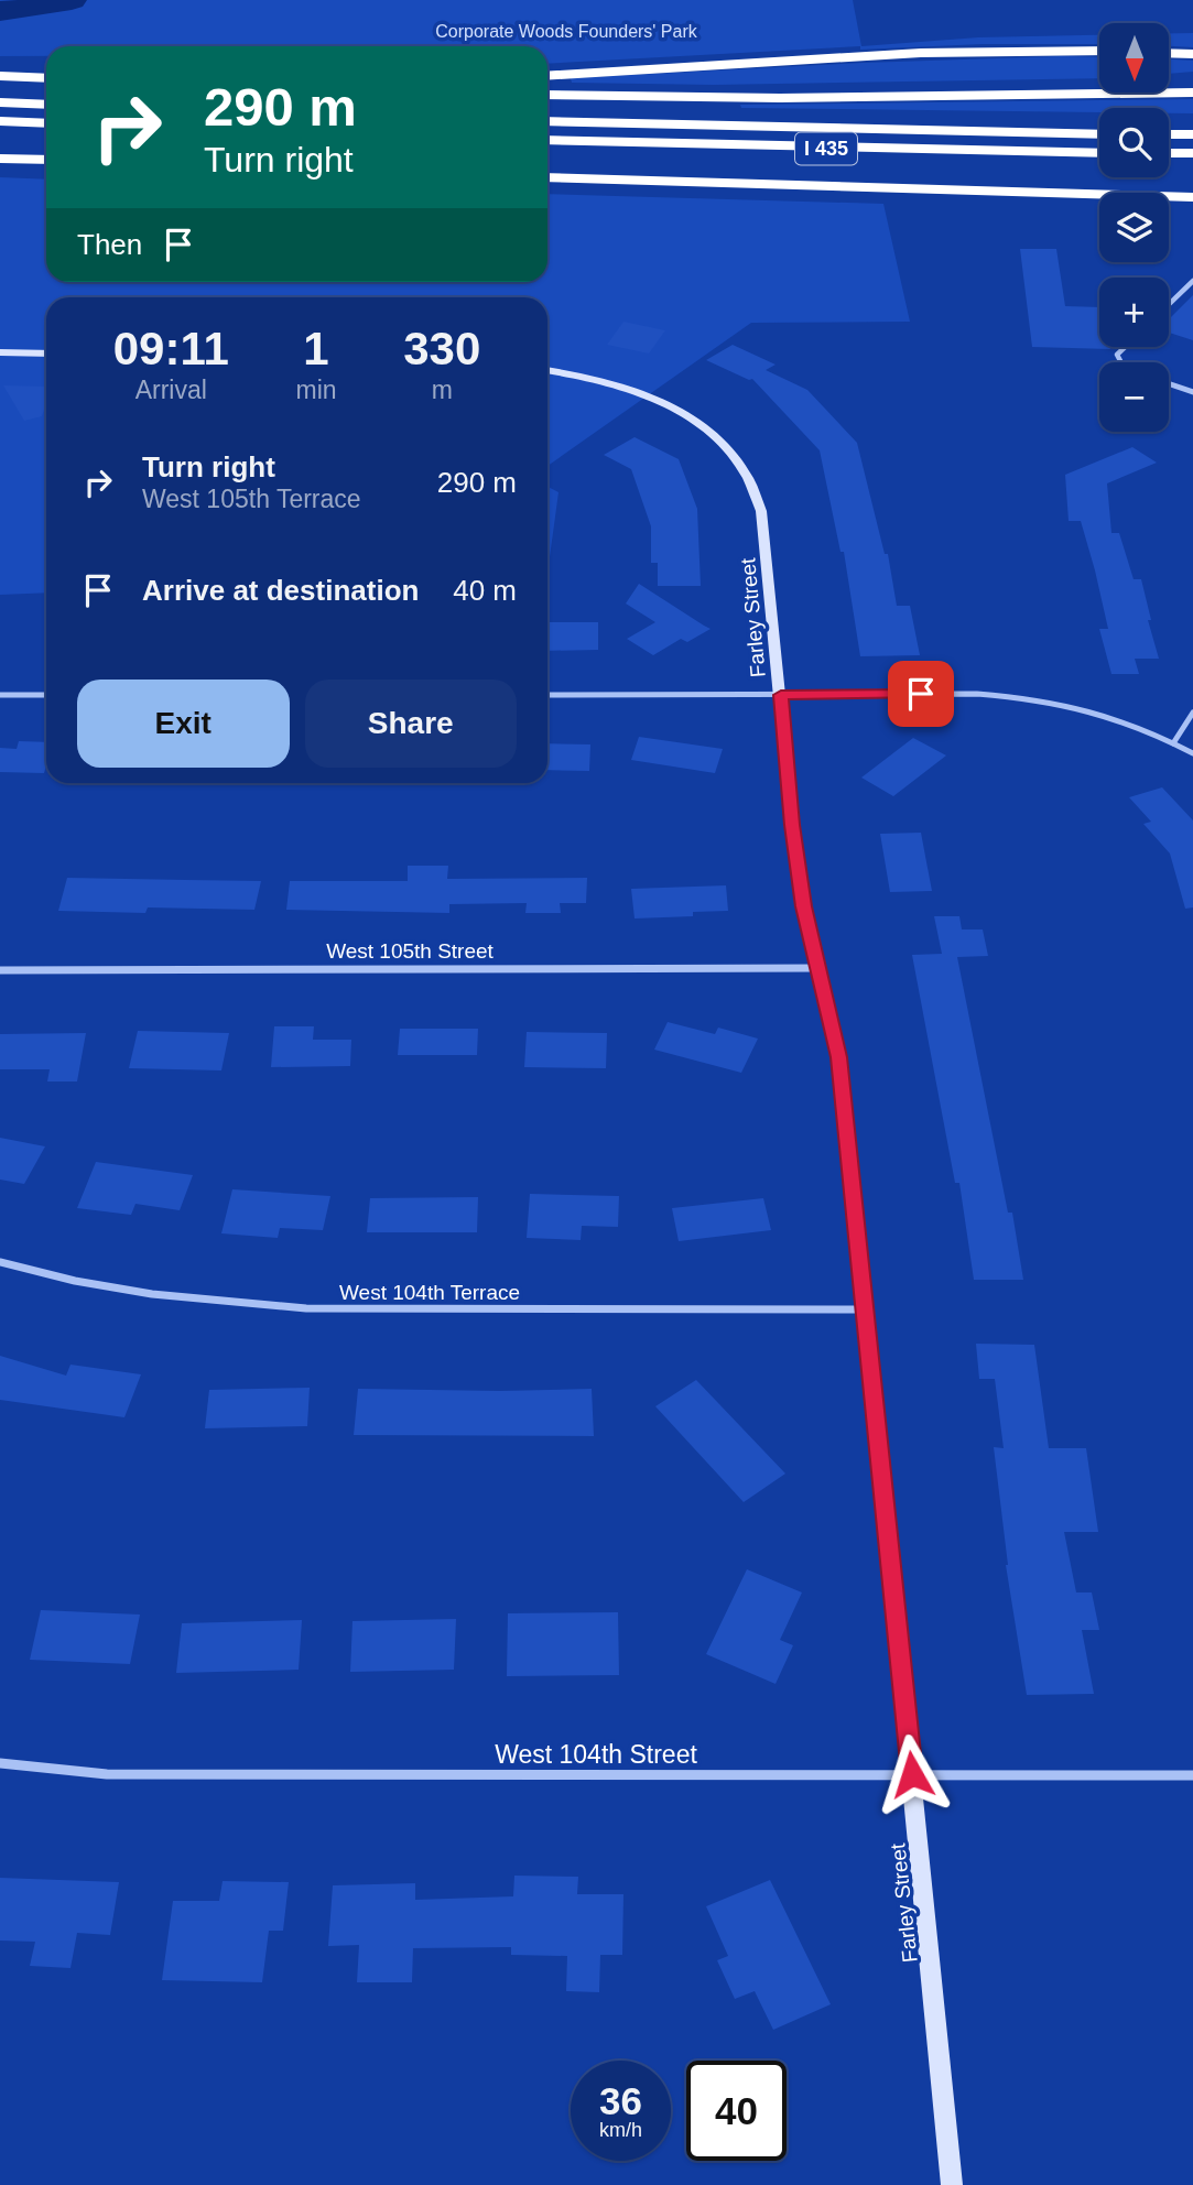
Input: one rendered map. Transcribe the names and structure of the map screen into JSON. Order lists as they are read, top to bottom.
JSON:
{
  "streets": {
    "highway": ["I 435"],
    "street": [
      "Farley Street",
      "West 105th Street",
      "West 104th Terrace",
      "West 104th Street"
    ]
  },
  "crossings": [
    ["Farley Street", "West 105th Street"],
    ["Farley Street", "West 104th Terrace"],
    ["Farley Street", "West 104th Street"]
  ],
  "parks": ["Corporate Woods Founders' Park"],
  "north": "bottom",
  "page": {
    "map_buttons": ["+", "−"],
    "turn": ["290 m", "Turn right"],
    "then": "Then",
    "eta": [
      "09:11",
      "Arrival",
      "1",
      "min",
      "330",
      "m"
    ],
    "list": [
      {
        "name": "Turn right",
        "note": "West 105th Terrace",
        "value": "290 m"
      },
      {
        "name": "Arrive at destination",
        "value": "40 m"
      }
    ],
    "buttons": ["Exit", "Share"],
    "speed": "36 km/h",
    "limit": "40"
  }
}
